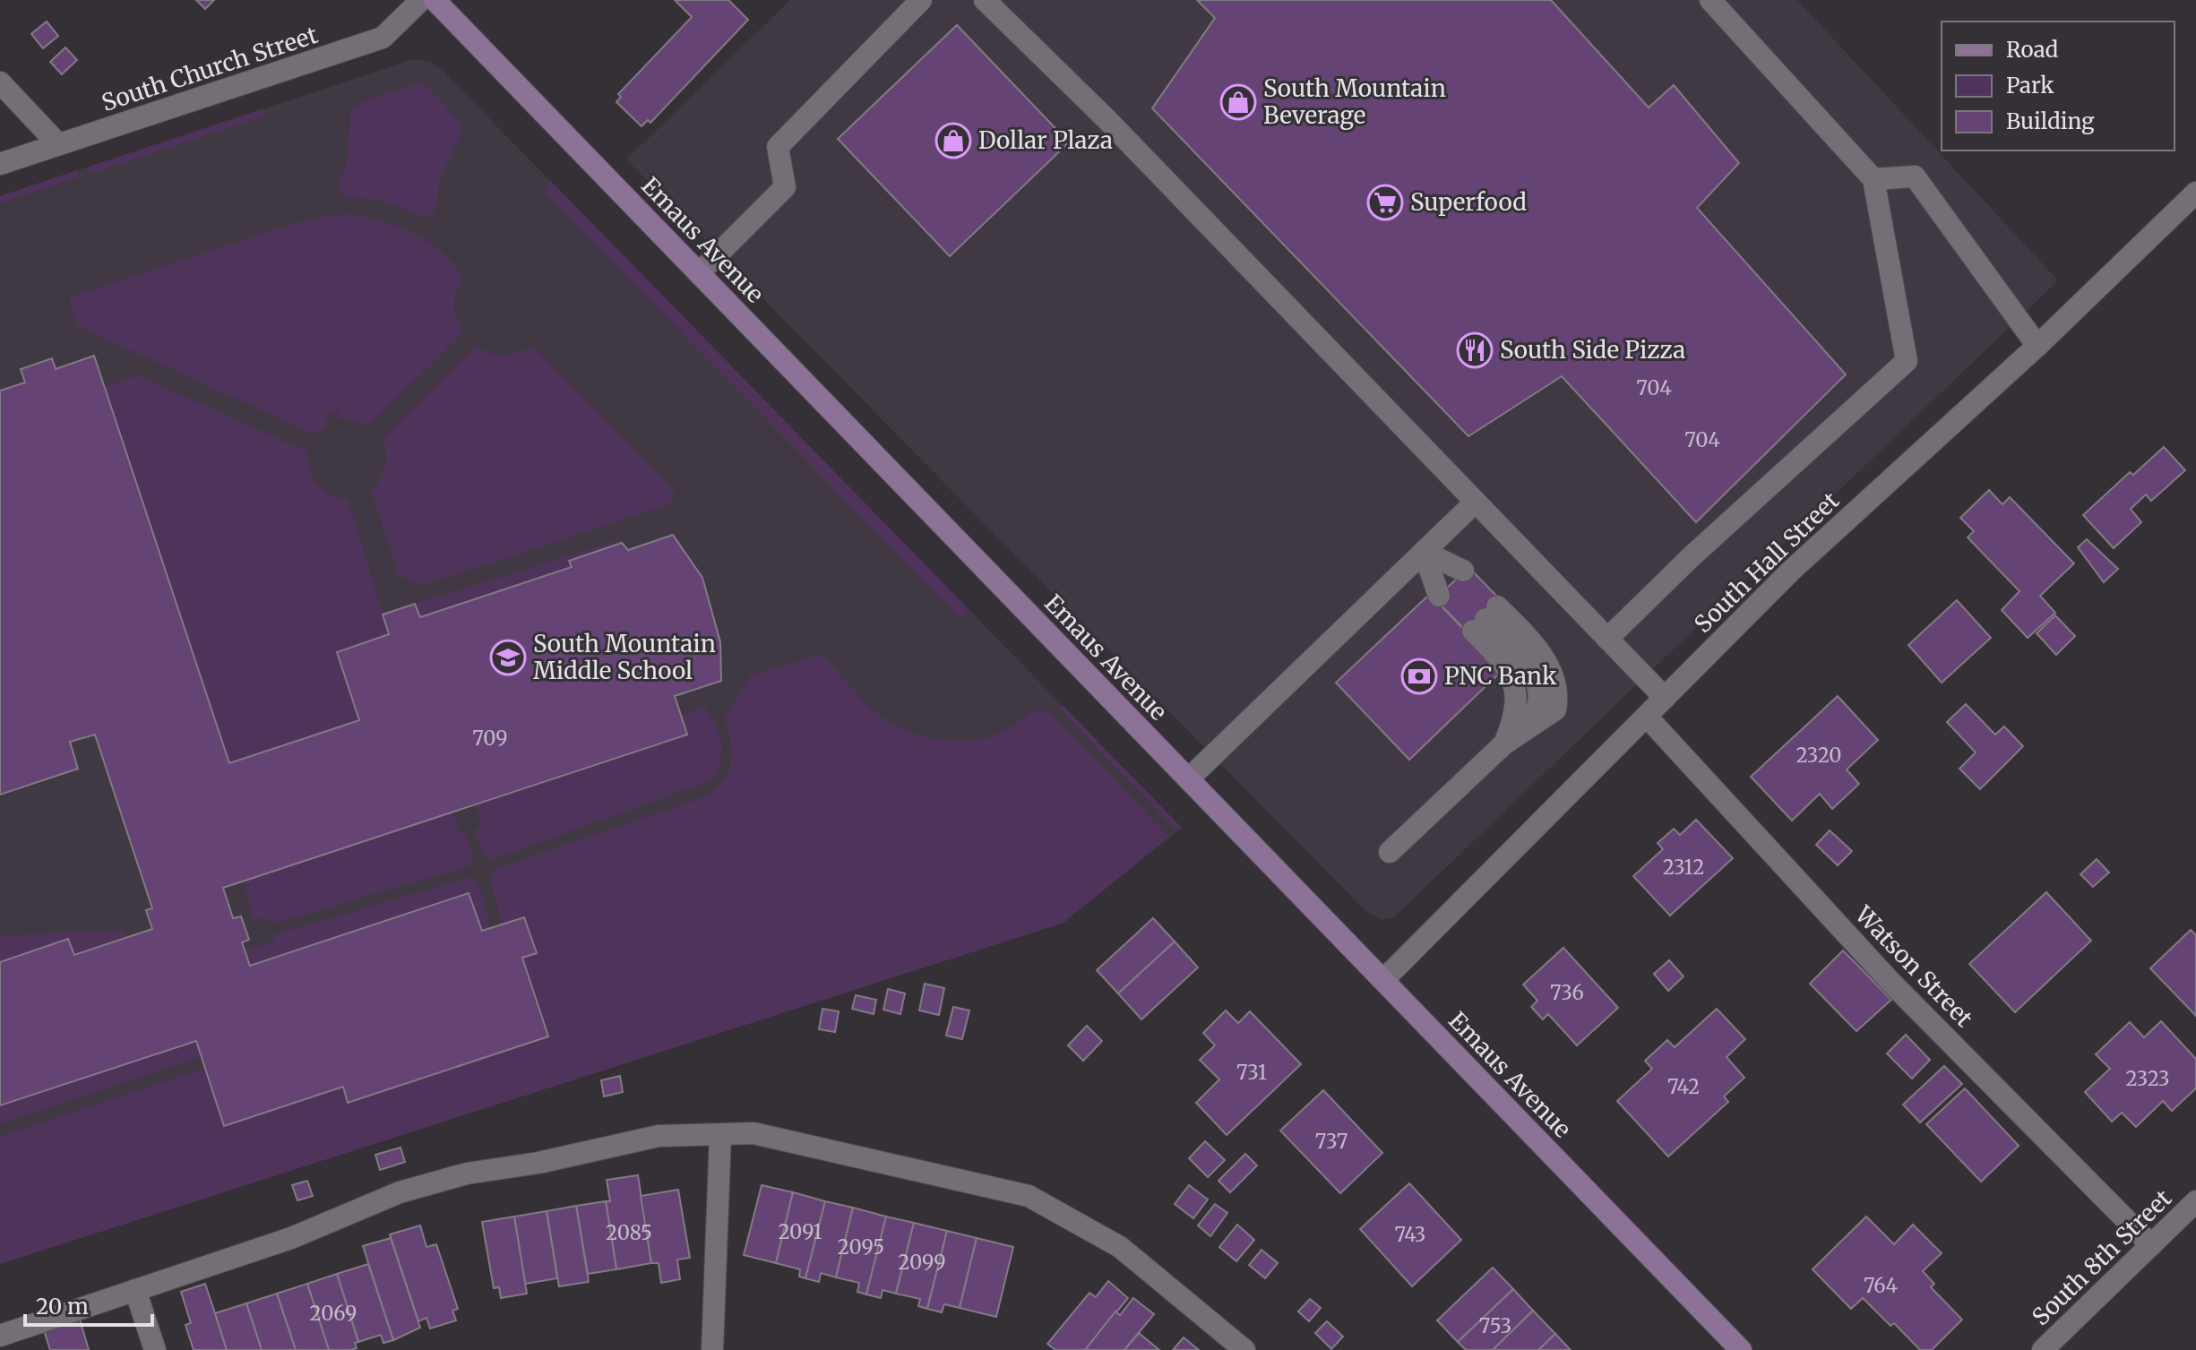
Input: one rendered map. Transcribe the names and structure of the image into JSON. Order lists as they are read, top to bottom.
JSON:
{
  "streets": {
    "main road": ["Emaus Avenue"],
    "street": [
      "South Church Street",
      "South Hall Street",
      "Watson Street",
      "South 8th Street"
    ]
  },
  "crossings": [
    ["Emaus Avenue", "South Hall Street"],
    ["South Hall Street", "Watson Street"],
    ["Watson Street", "South 8th Street"]
  ],
  "places": {
    "shop": ["South Mountain Beverage", "Dollar Plaza"],
    "supermarket": ["Superfood"],
    "restaurant": ["South Side Pizza"],
    "school or university": ["South Mountain Middle School"],
    "bank": ["PNC Bank"]
  },
  "house_numbers": [
    "704",
    "704",
    "709",
    "2320",
    "2312",
    "736",
    "731",
    "2323",
    "742",
    "737",
    "2091",
    "2085",
    "743",
    "2095",
    "2099",
    "764",
    "2069",
    "753"
  ],
  "legend": ["Road", "Park", "Building"],
  "scale_bar": "20 m"
}
